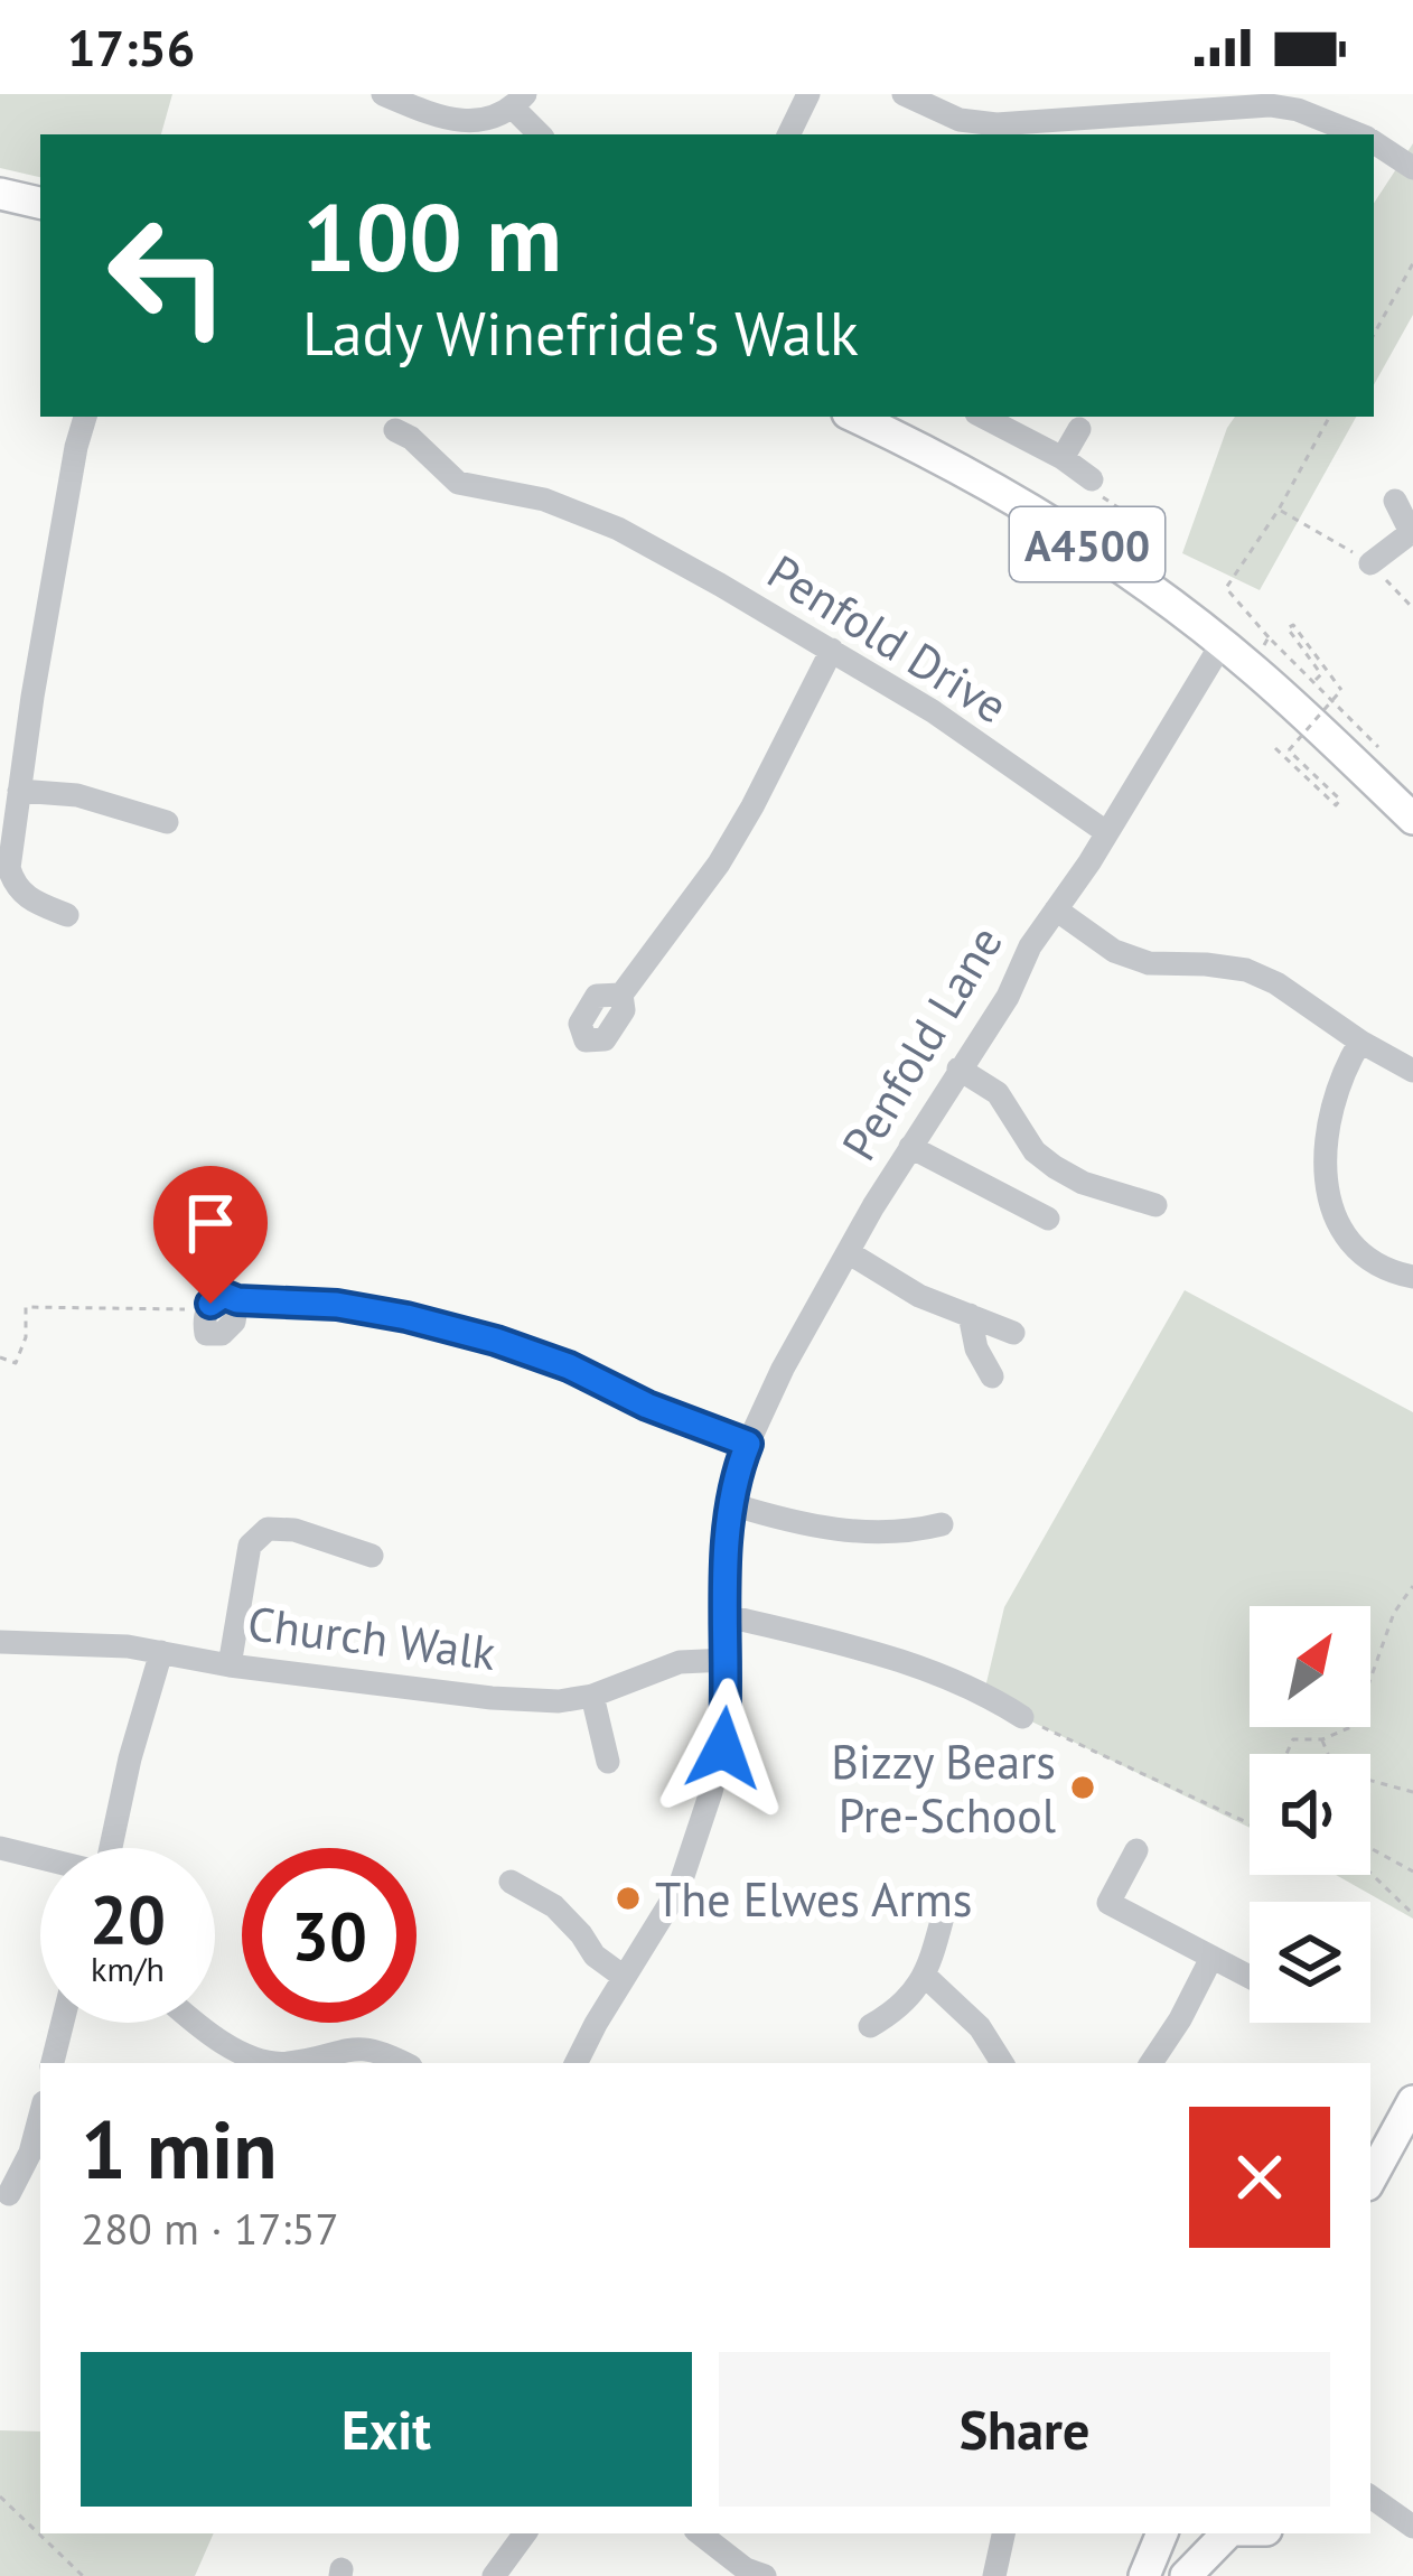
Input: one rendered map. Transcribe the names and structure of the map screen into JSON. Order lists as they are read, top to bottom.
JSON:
{
  "streets": {
    "main road": ["A4500"],
    "street": ["Penfold Drive", "Penfold Lane", "Church Walk"]
  },
  "crossings": [
    ["A4500", "Penfold Lane"],
    ["Penfold Drive", "Penfold Lane"],
    ["Penfold Lane", "Church Walk"]
  ],
  "places": ["Bizzy Bears Pre-School", "The Elwes Arms"],
  "north": "top right",
  "page": {
    "status": "17:56",
    "turn": ["100 m", "Lady Winefride's Walk"],
    "speed": "20 km/h",
    "limit": "30",
    "heading": ["1 min", "280 m · 17:57"],
    "buttons": ["Exit", "Share"]
  }
}
